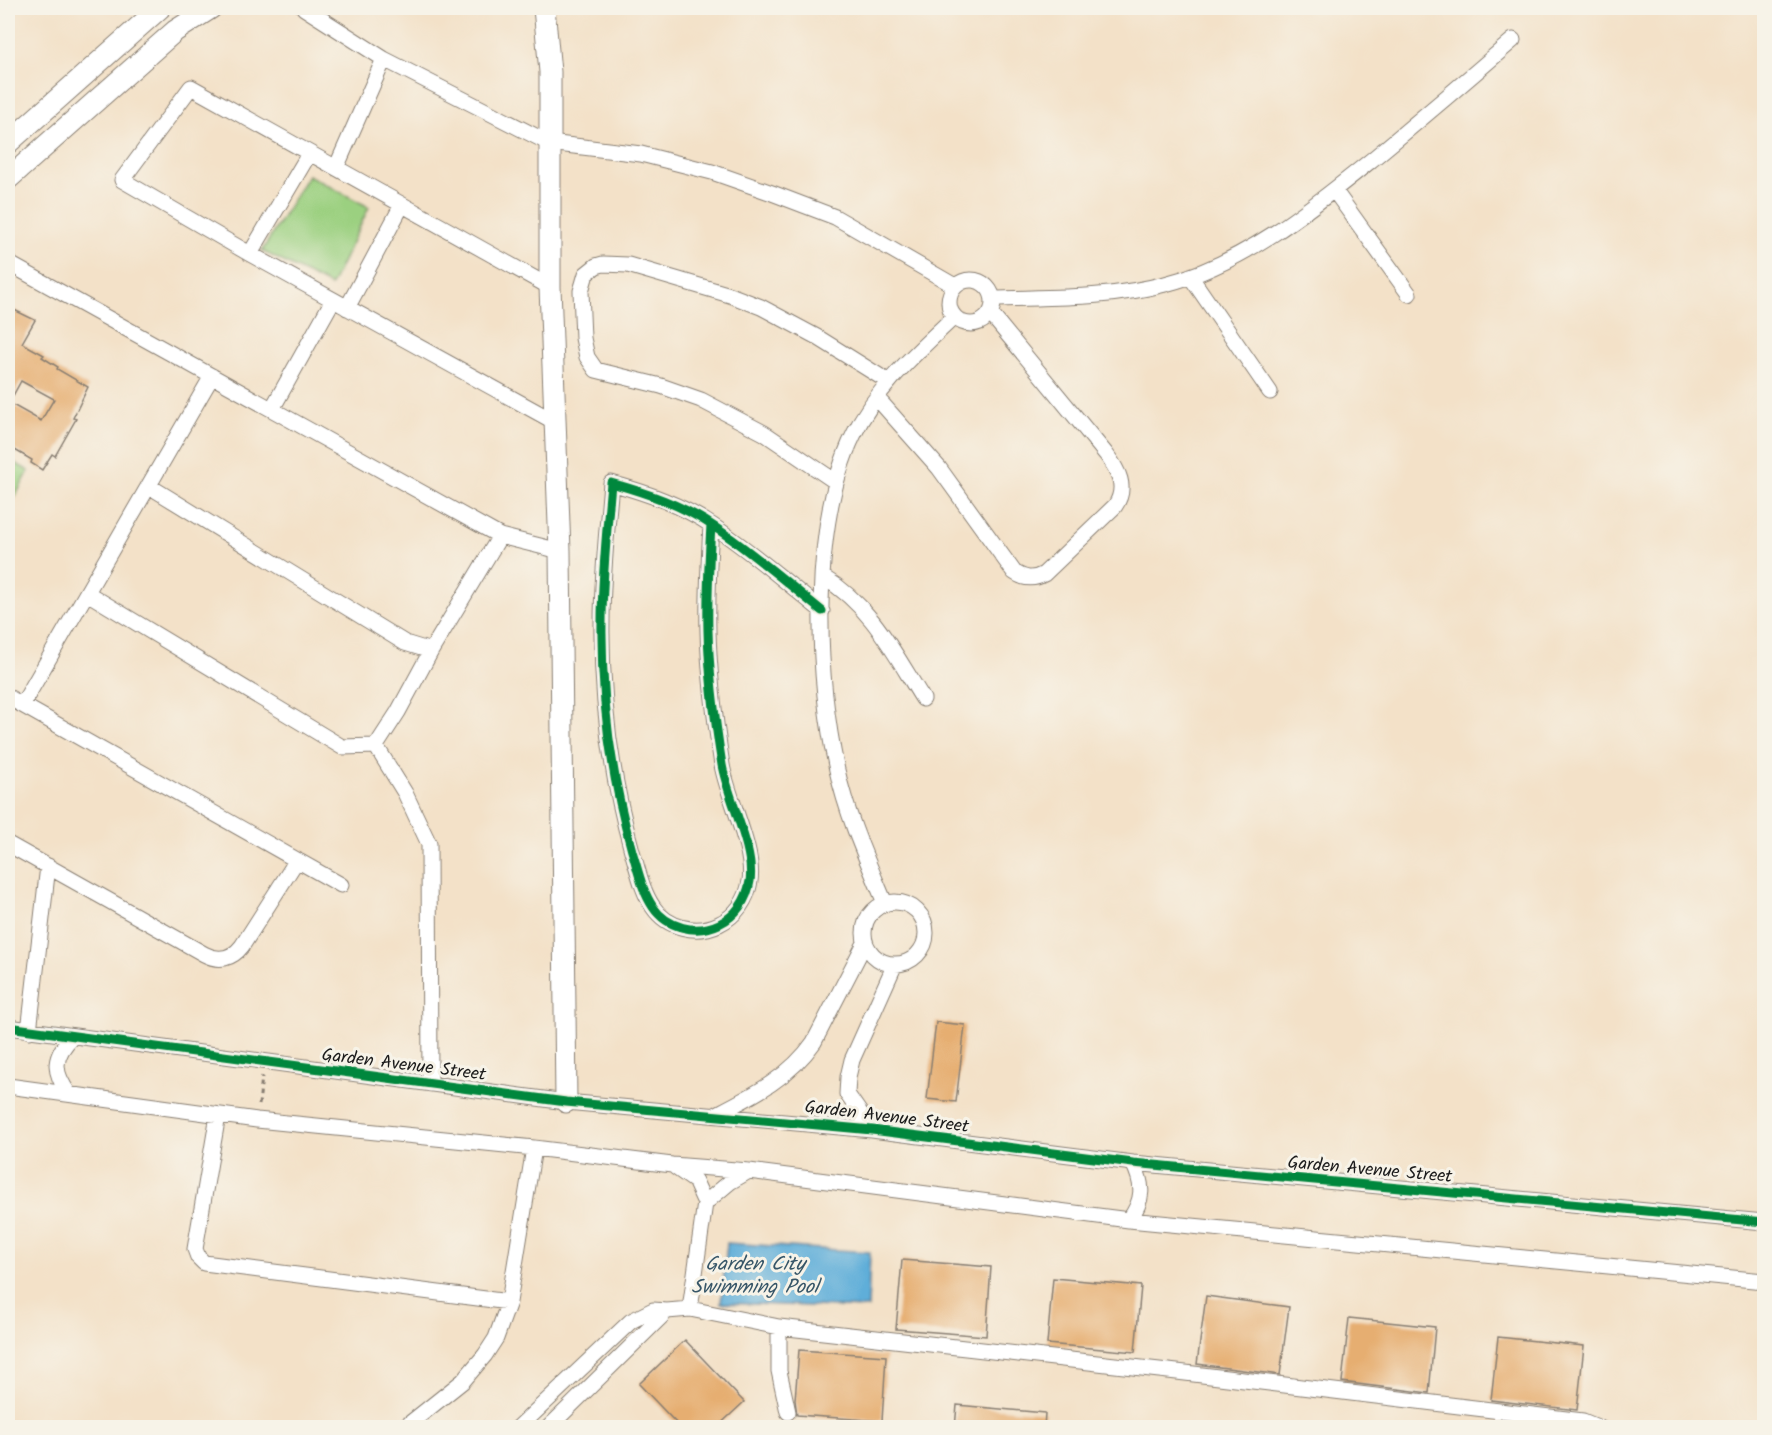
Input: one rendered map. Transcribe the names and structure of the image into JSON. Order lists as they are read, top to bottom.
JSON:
{
  "streets": {
    "street": ["Garden Avenue Street"]
  },
  "water": ["Garden City Swimming Pool"]
}
